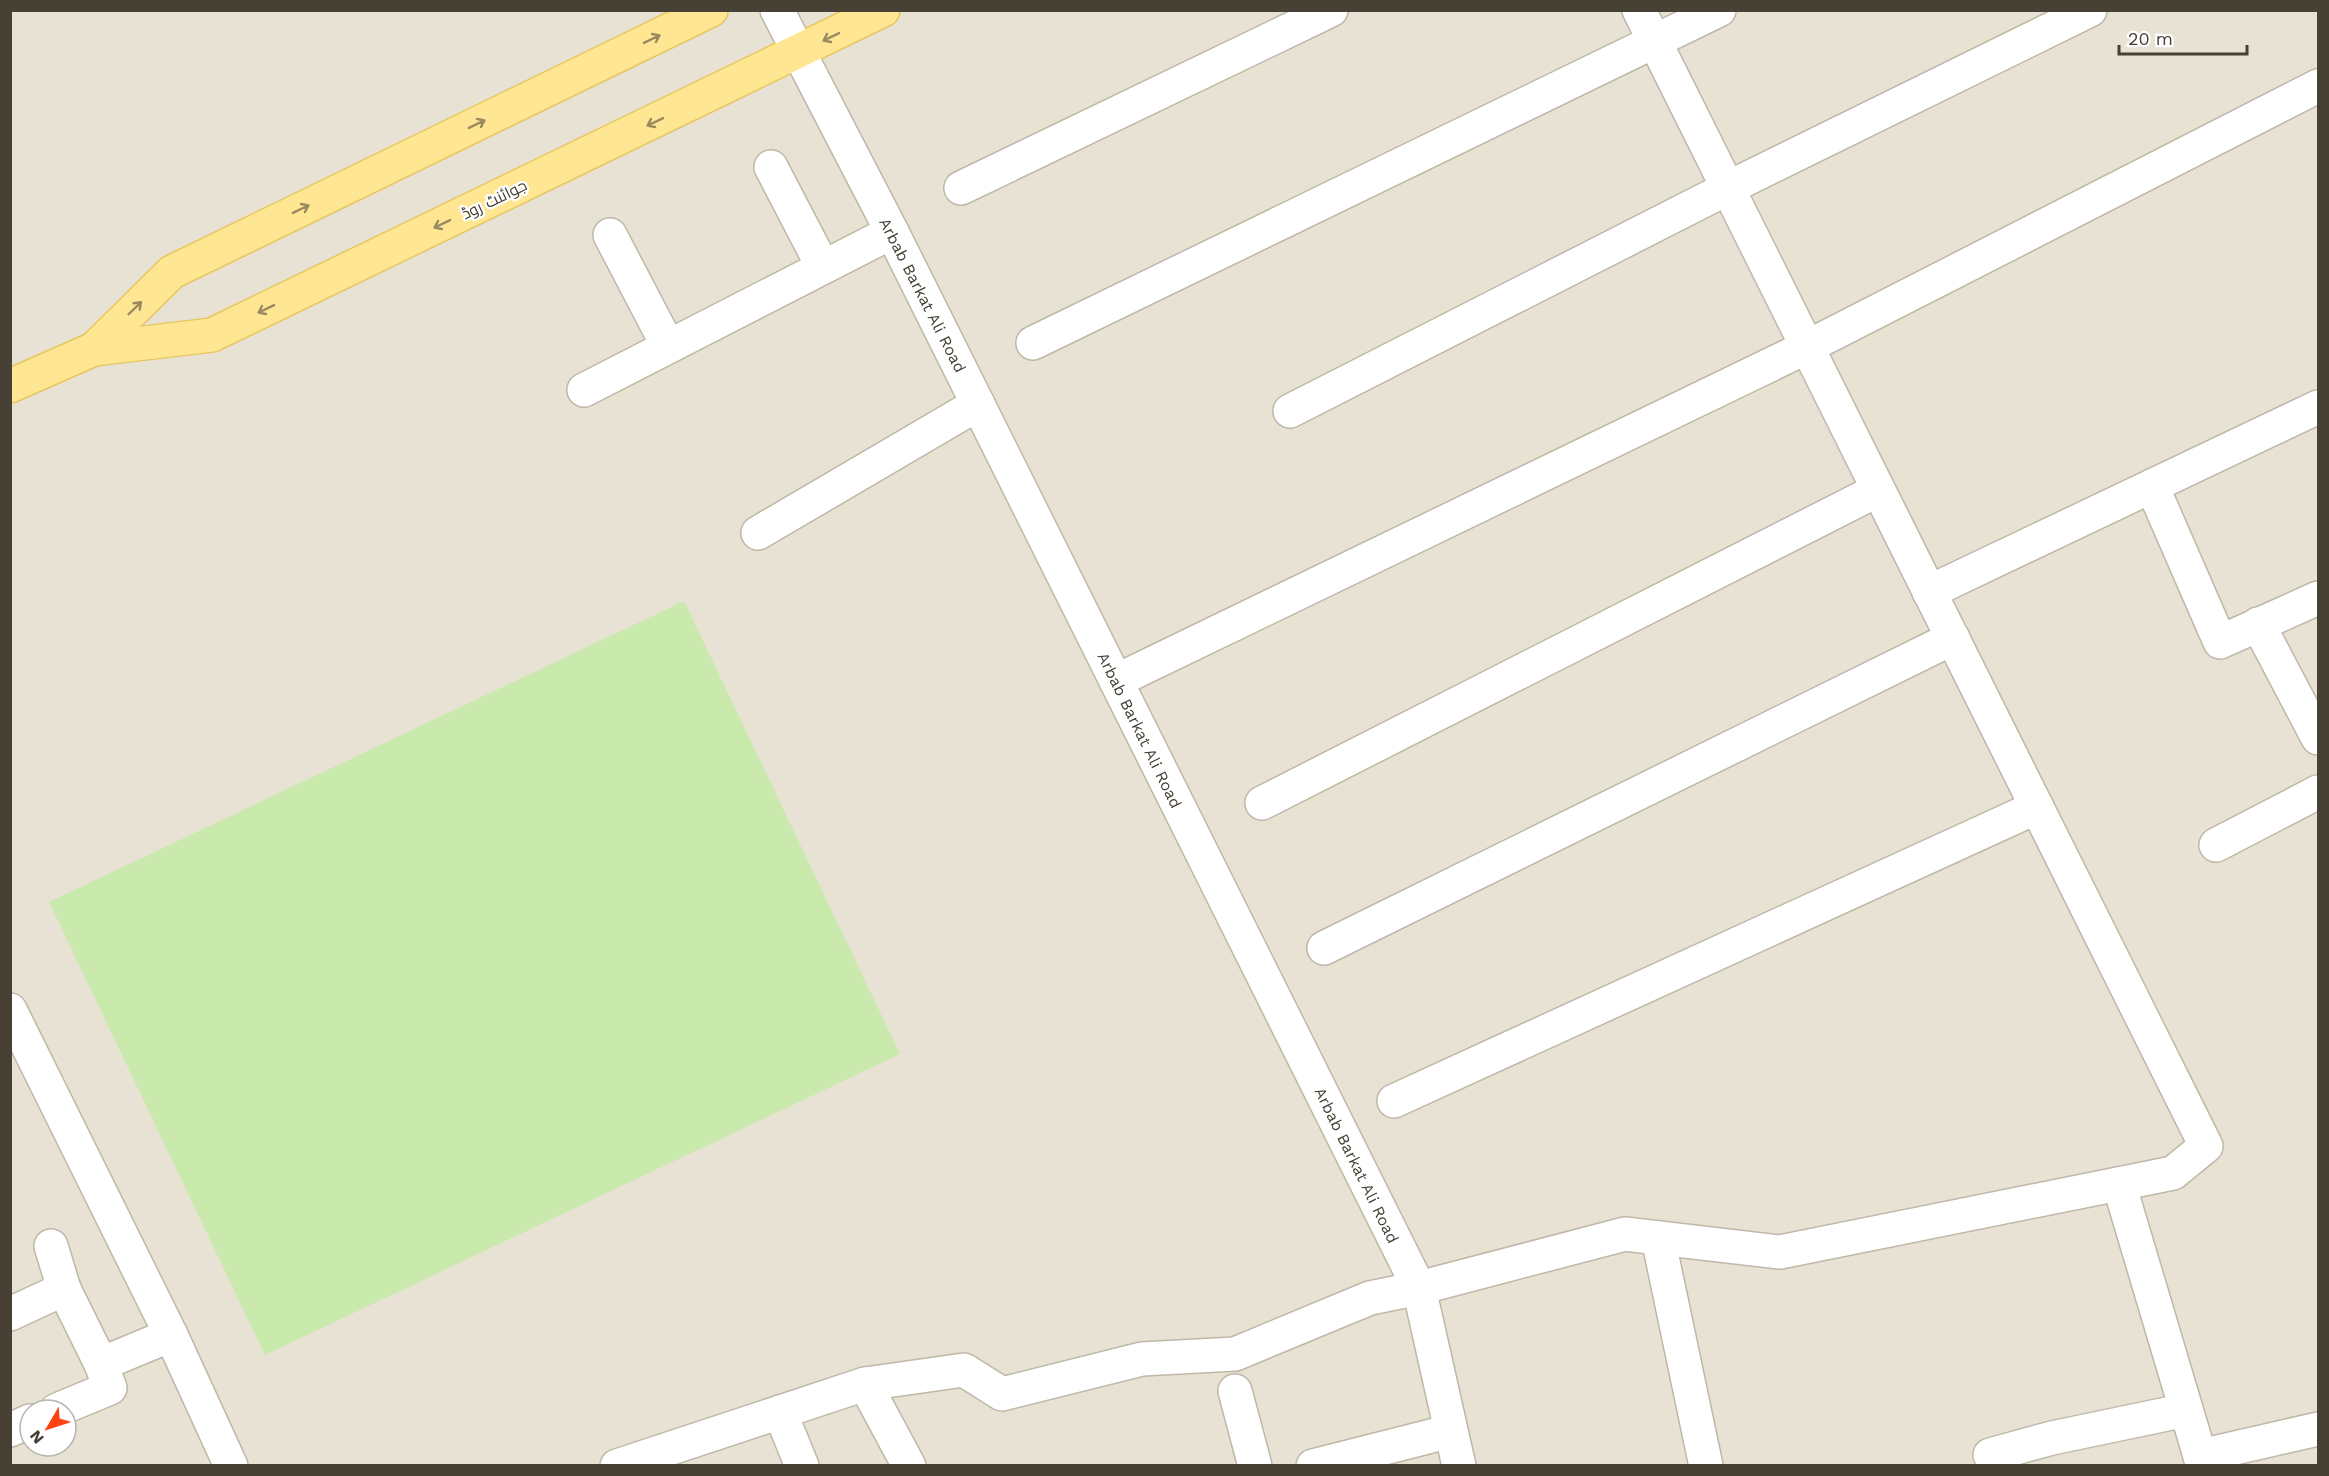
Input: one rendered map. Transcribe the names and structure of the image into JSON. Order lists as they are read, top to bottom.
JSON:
{
  "streets": {
    "main road": ["جوائنٹ روڈ"],
    "street": ["Arbab Barkat Ali Road"]
  },
  "crossings": [
    ["جوائنٹ روڈ", "Arbab Barkat Ali Road"]
  ],
  "scale_bar": "20 m",
  "north": "bottom left"
}
